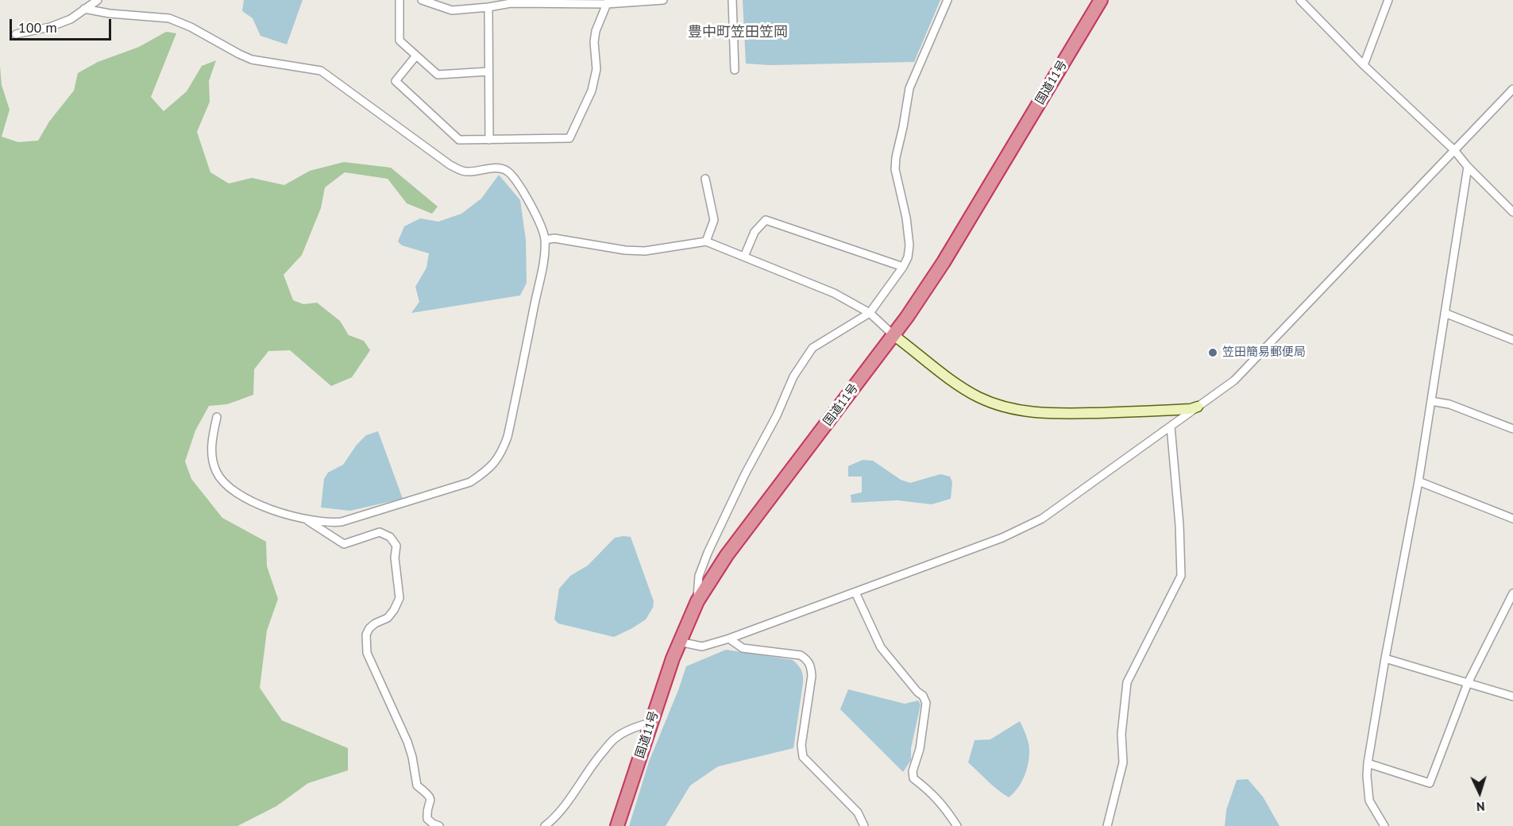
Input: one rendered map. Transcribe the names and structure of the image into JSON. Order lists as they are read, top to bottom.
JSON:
{
  "streets": {
    "highway": ["国道11号"]
  },
  "districts": ["豊中町笠田笠岡"],
  "places": ["笠田簡易郵便局"],
  "scale_bar": "100 m",
  "north": "bottom"
}
